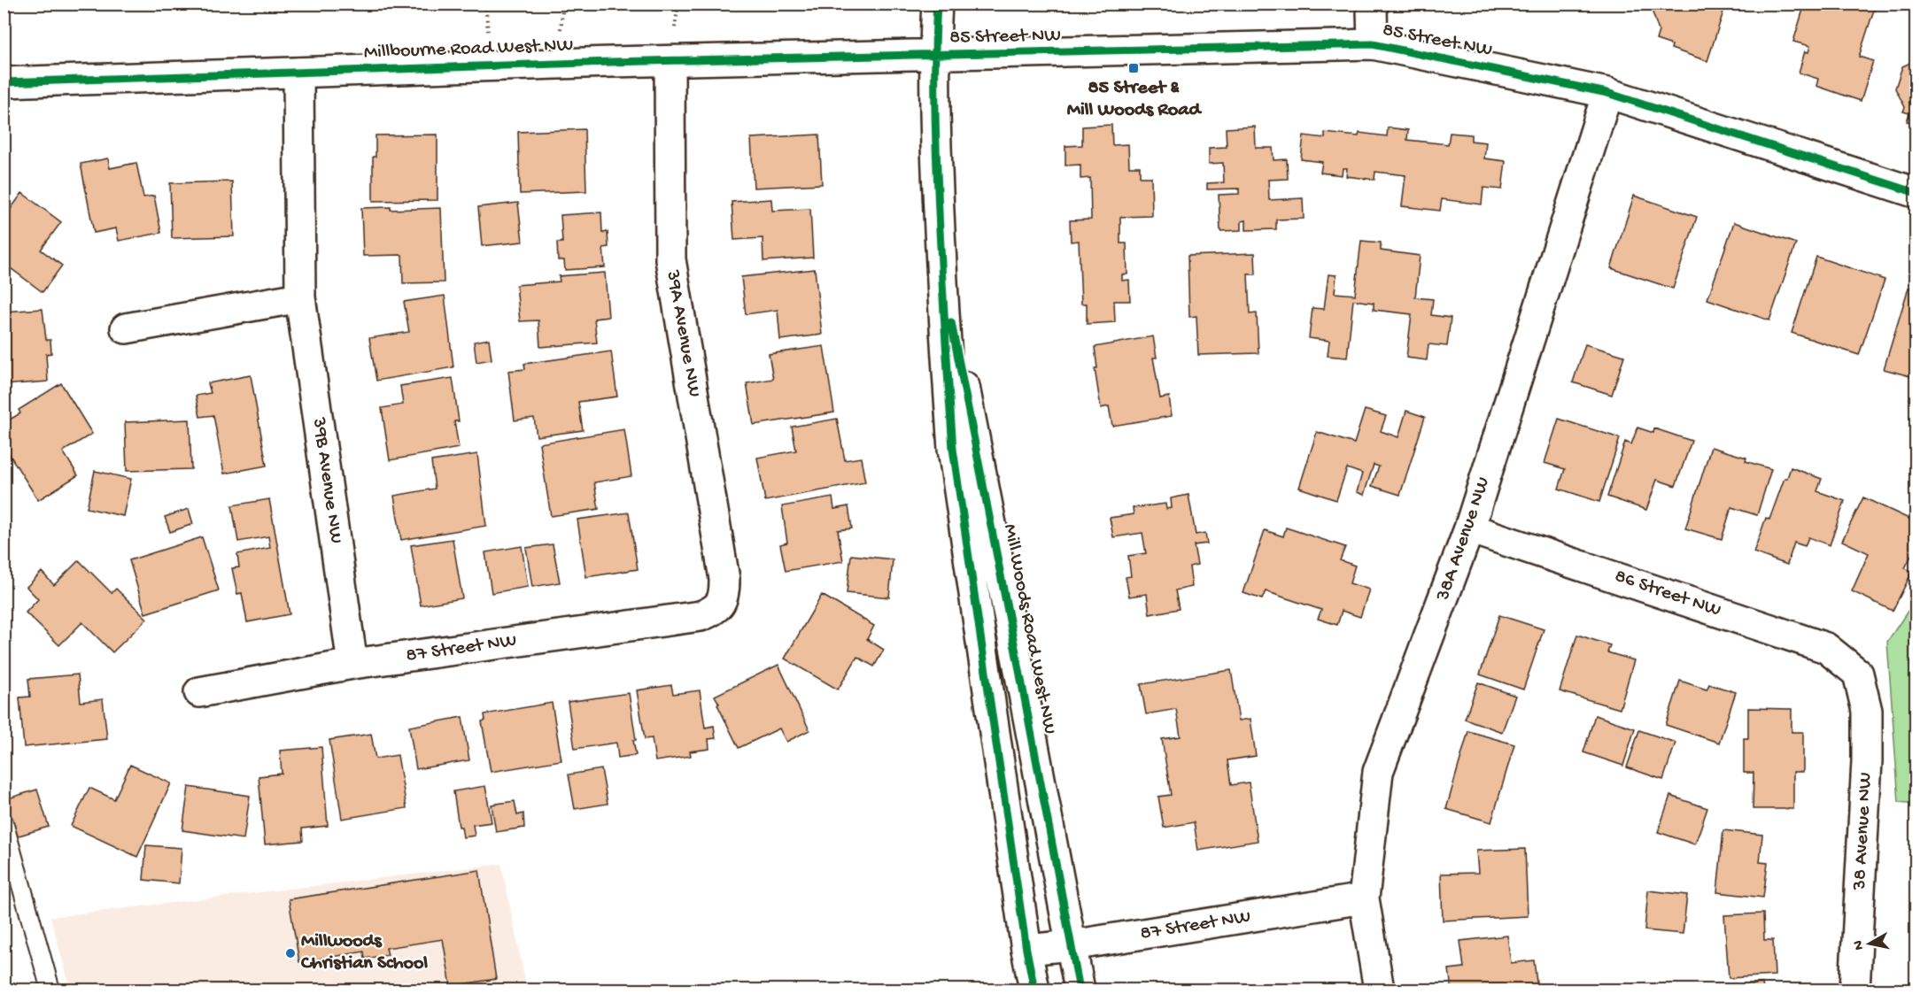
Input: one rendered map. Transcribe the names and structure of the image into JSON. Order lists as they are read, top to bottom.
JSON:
{
  "streets": {
    "street": [
      "85 Street NW",
      "Millbourne Road West NW",
      "39A Avenue NW",
      "39B Avenue NW",
      "38A Avenue NW",
      "86 Street NW",
      "Mill Woods Road West NW",
      "87 Street NW",
      "38 Avenue NW"
    ]
  },
  "crossings": [
    ["85 Street NW", "Millbourne Road West NW"],
    ["85 Street NW", "38A Avenue NW"],
    ["85 Street NW", "Mill Woods Road West NW"],
    ["Millbourne Road West NW", "39A Avenue NW"],
    ["Millbourne Road West NW", "39B Avenue NW"],
    ["Millbourne Road West NW", "Mill Woods Road West NW"],
    ["39A Avenue NW", "87 Street NW"],
    ["39B Avenue NW", "87 Street NW"],
    ["38A Avenue NW", "86 Street NW"],
    ["38A Avenue NW", "87 Street NW"],
    ["86 Street NW", "38 Avenue NW"],
    ["Mill Woods Road West NW", "87 Street NW"]
  ],
  "places": {
    "transit": ["85 Street & Mill Woods Road"],
    "other": ["Millwoods Christian School"]
  },
  "north": "left"
}
